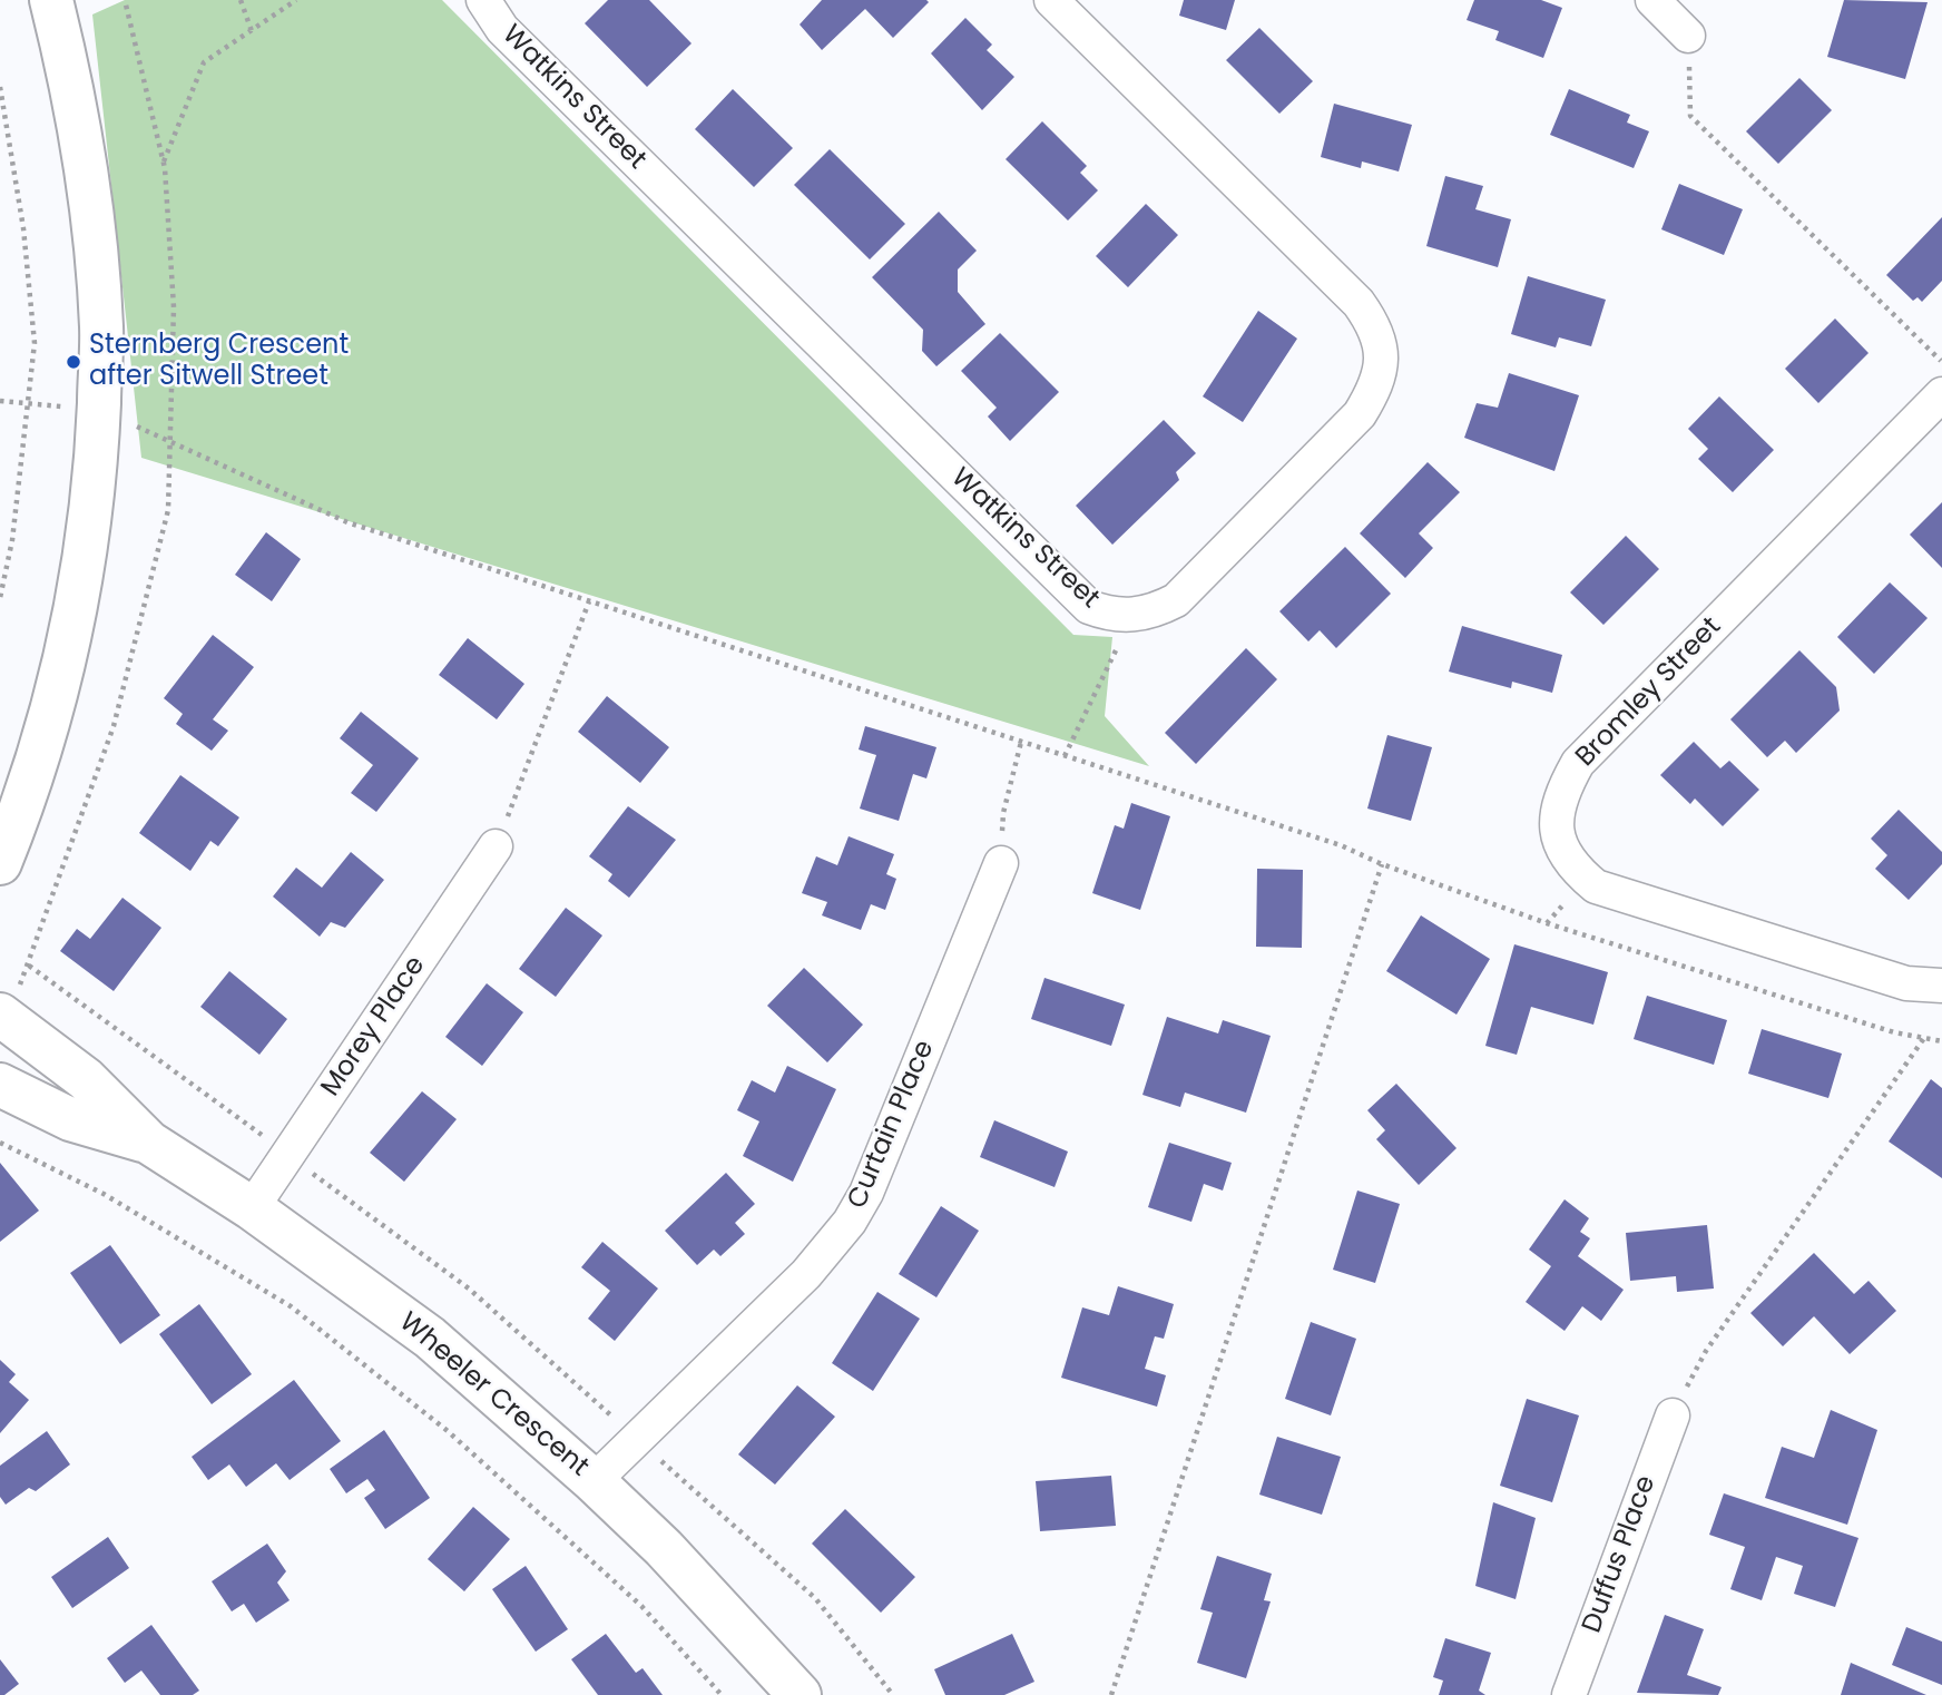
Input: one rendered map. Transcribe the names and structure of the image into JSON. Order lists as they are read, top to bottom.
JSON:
{
  "streets": {
    "street": [
      "Watkins Street",
      "Bromley Street",
      "Morey Place",
      "Curtain Place",
      "Wheeler Crescent",
      "Duffus Place"
    ]
  },
  "crossings": [
    ["Morey Place", "Wheeler Crescent"],
    ["Curtain Place", "Wheeler Crescent"]
  ],
  "places": ["Sternberg Crescent after Sitwell Street"]
}
